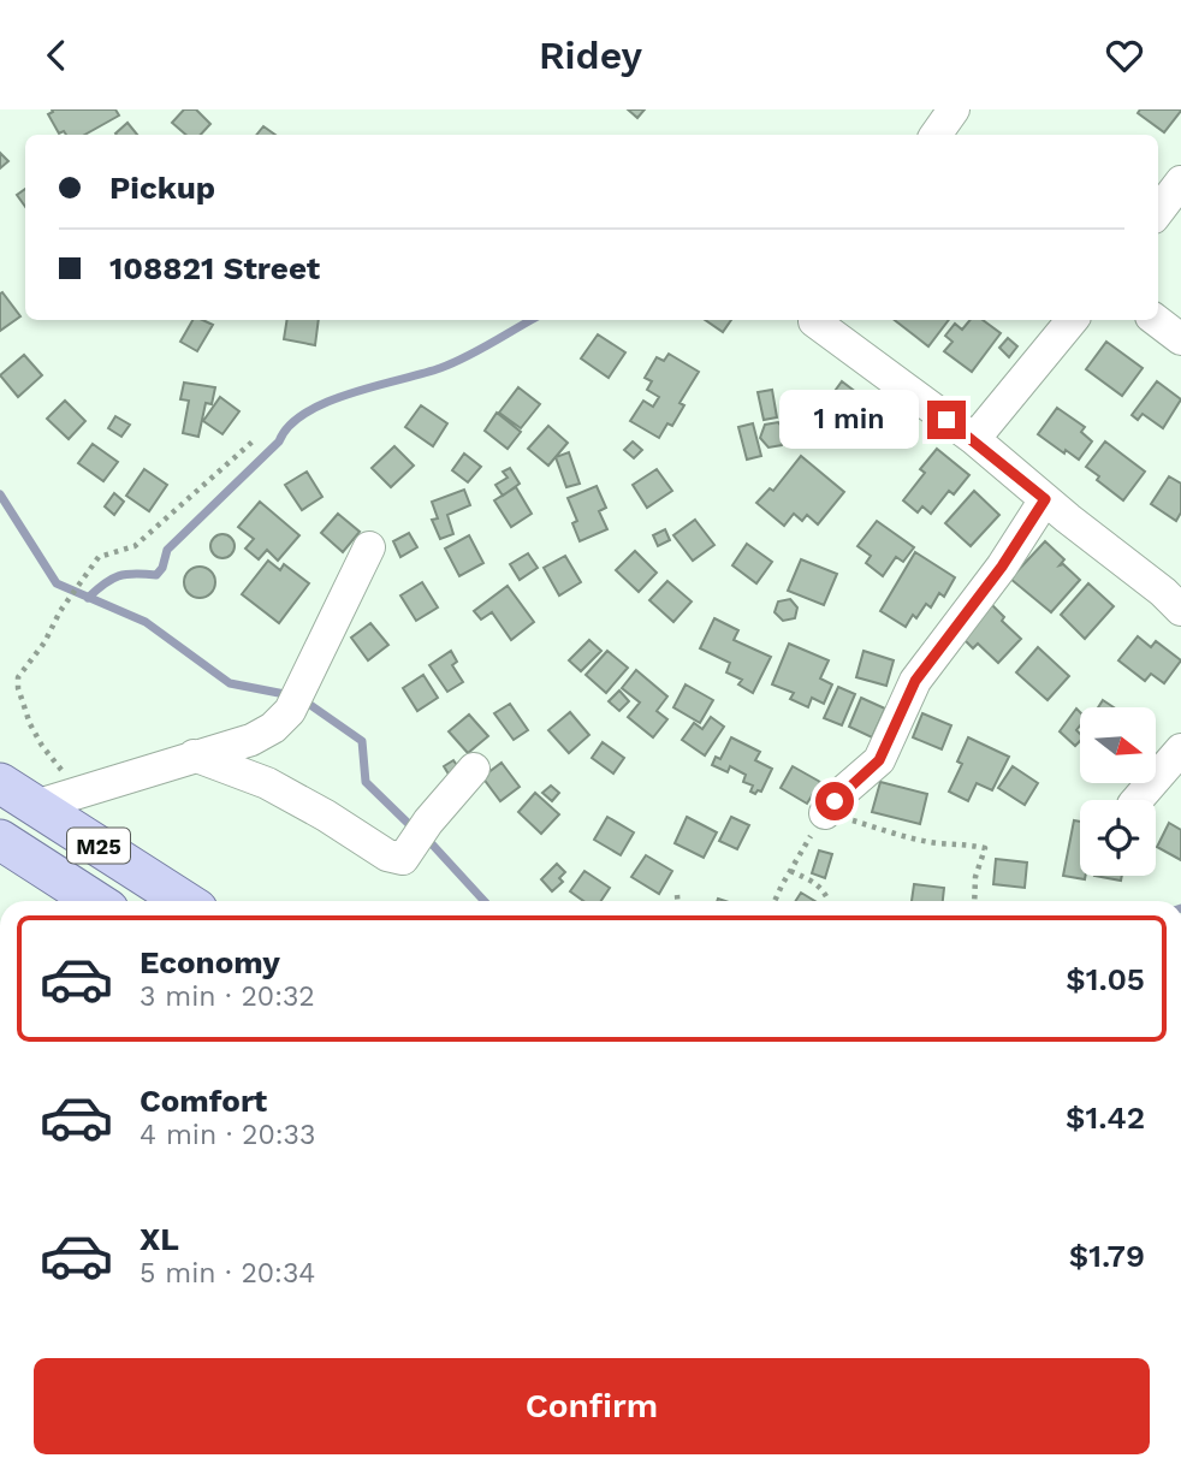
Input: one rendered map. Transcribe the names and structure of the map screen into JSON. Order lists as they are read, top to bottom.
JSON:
{
  "streets": {
    "main road": ["M25"]
  },
  "north": "right",
  "page": {
    "header": "Ridey",
    "banner": ["Pickup", "108821 Street"],
    "bubble": "1 min",
    "list": [
      {
        "name": "Economy",
        "note": "3 min · 20:32",
        "value": "$1.05"
      },
      {
        "name": "Comfort",
        "note": "4 min · 20:33",
        "value": "$1.42"
      },
      {
        "name": "XL",
        "note": "5 min · 20:34",
        "value": "$1.79"
      }
    ],
    "buttons": "Confirm"
  }
}
